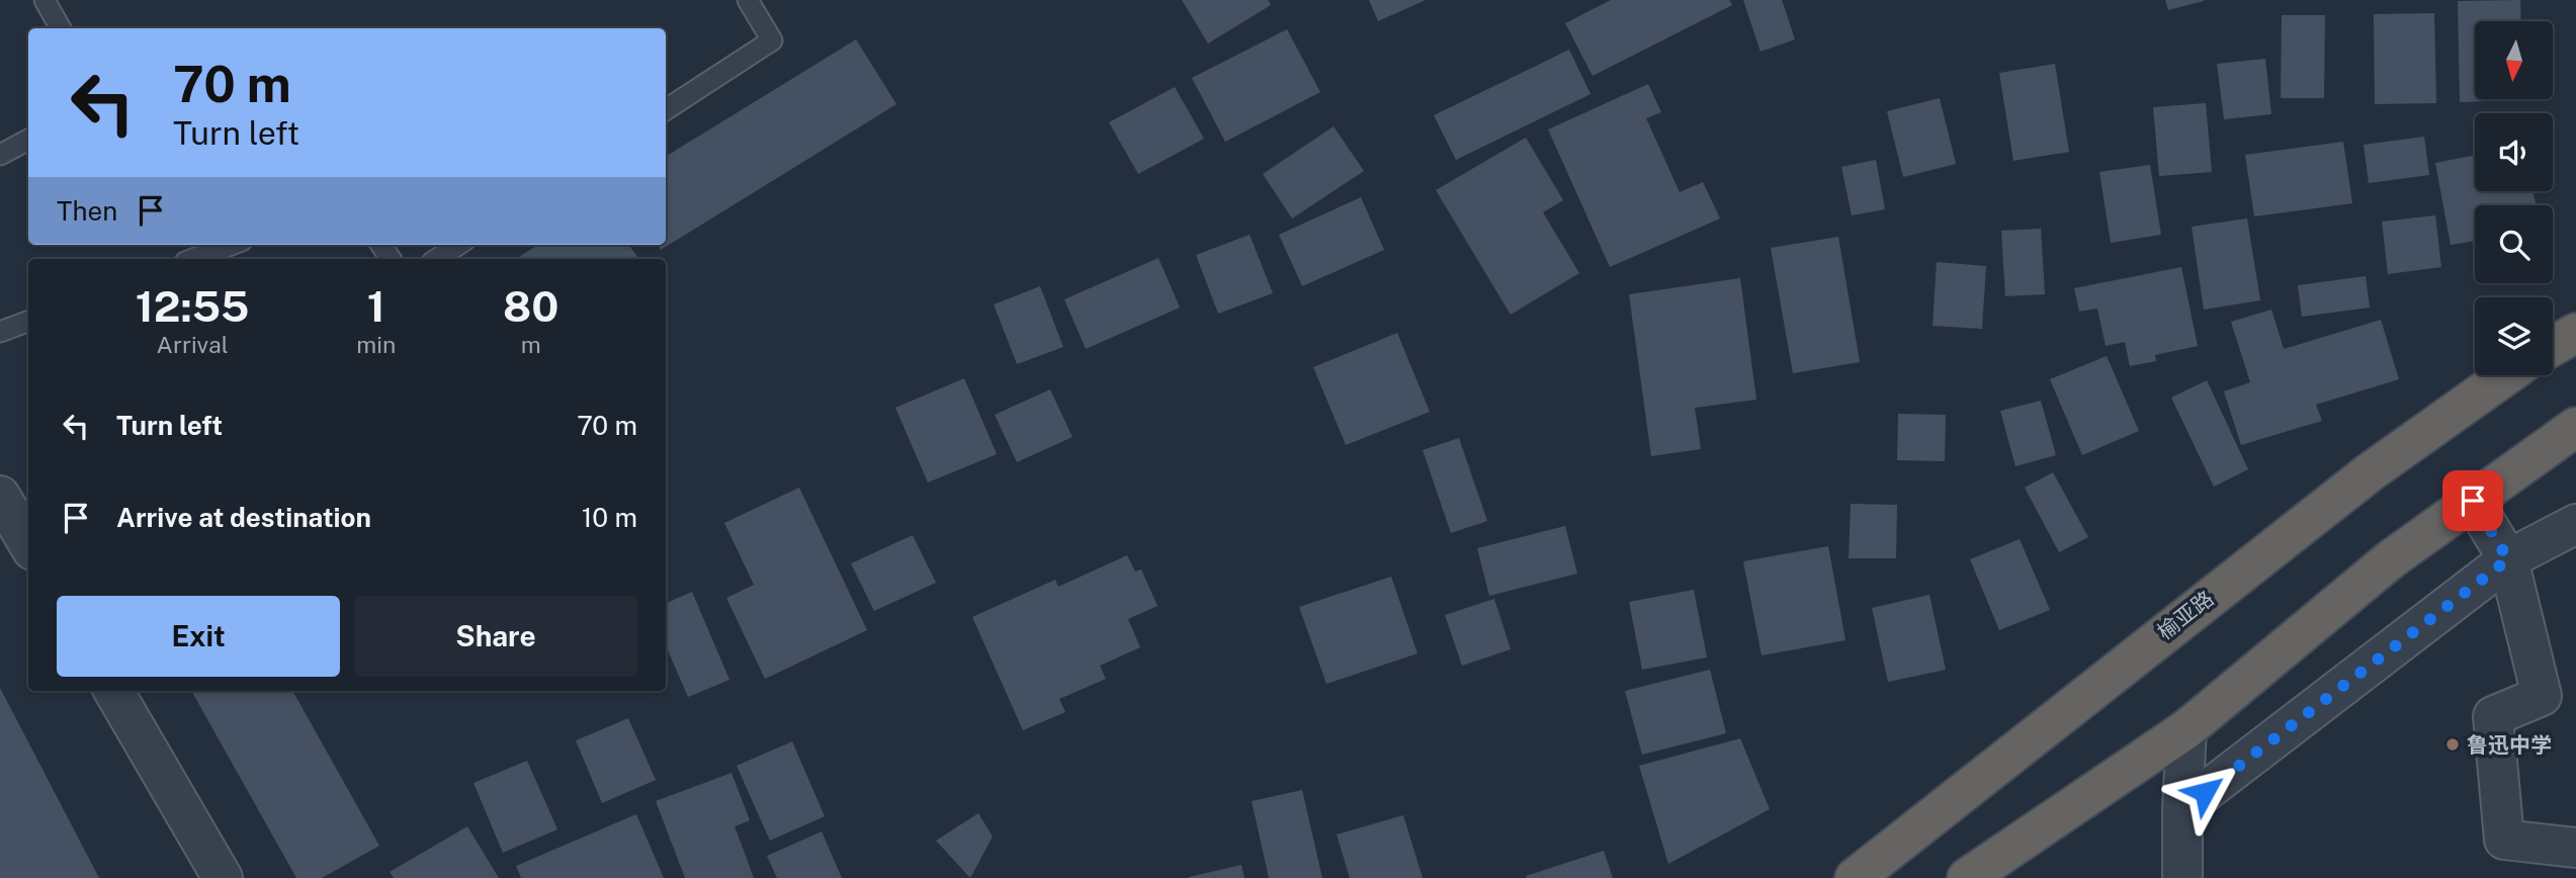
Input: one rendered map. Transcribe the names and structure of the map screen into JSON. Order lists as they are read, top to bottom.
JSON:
{
  "streets": {
    "highway": ["榆亚路"]
  },
  "places": ["鲁迅中学"],
  "north": "bottom",
  "page": {
    "turn": ["70 m", "Turn left"],
    "then": "Then",
    "eta": [
      "12:55",
      "Arrival",
      "1",
      "min",
      "80",
      "m"
    ],
    "list": [
      {
        "name": "Turn left",
        "value": "70 m"
      },
      {
        "name": "Arrive at destination",
        "value": "10 m"
      }
    ],
    "buttons": ["Exit", "Share"]
  }
}
